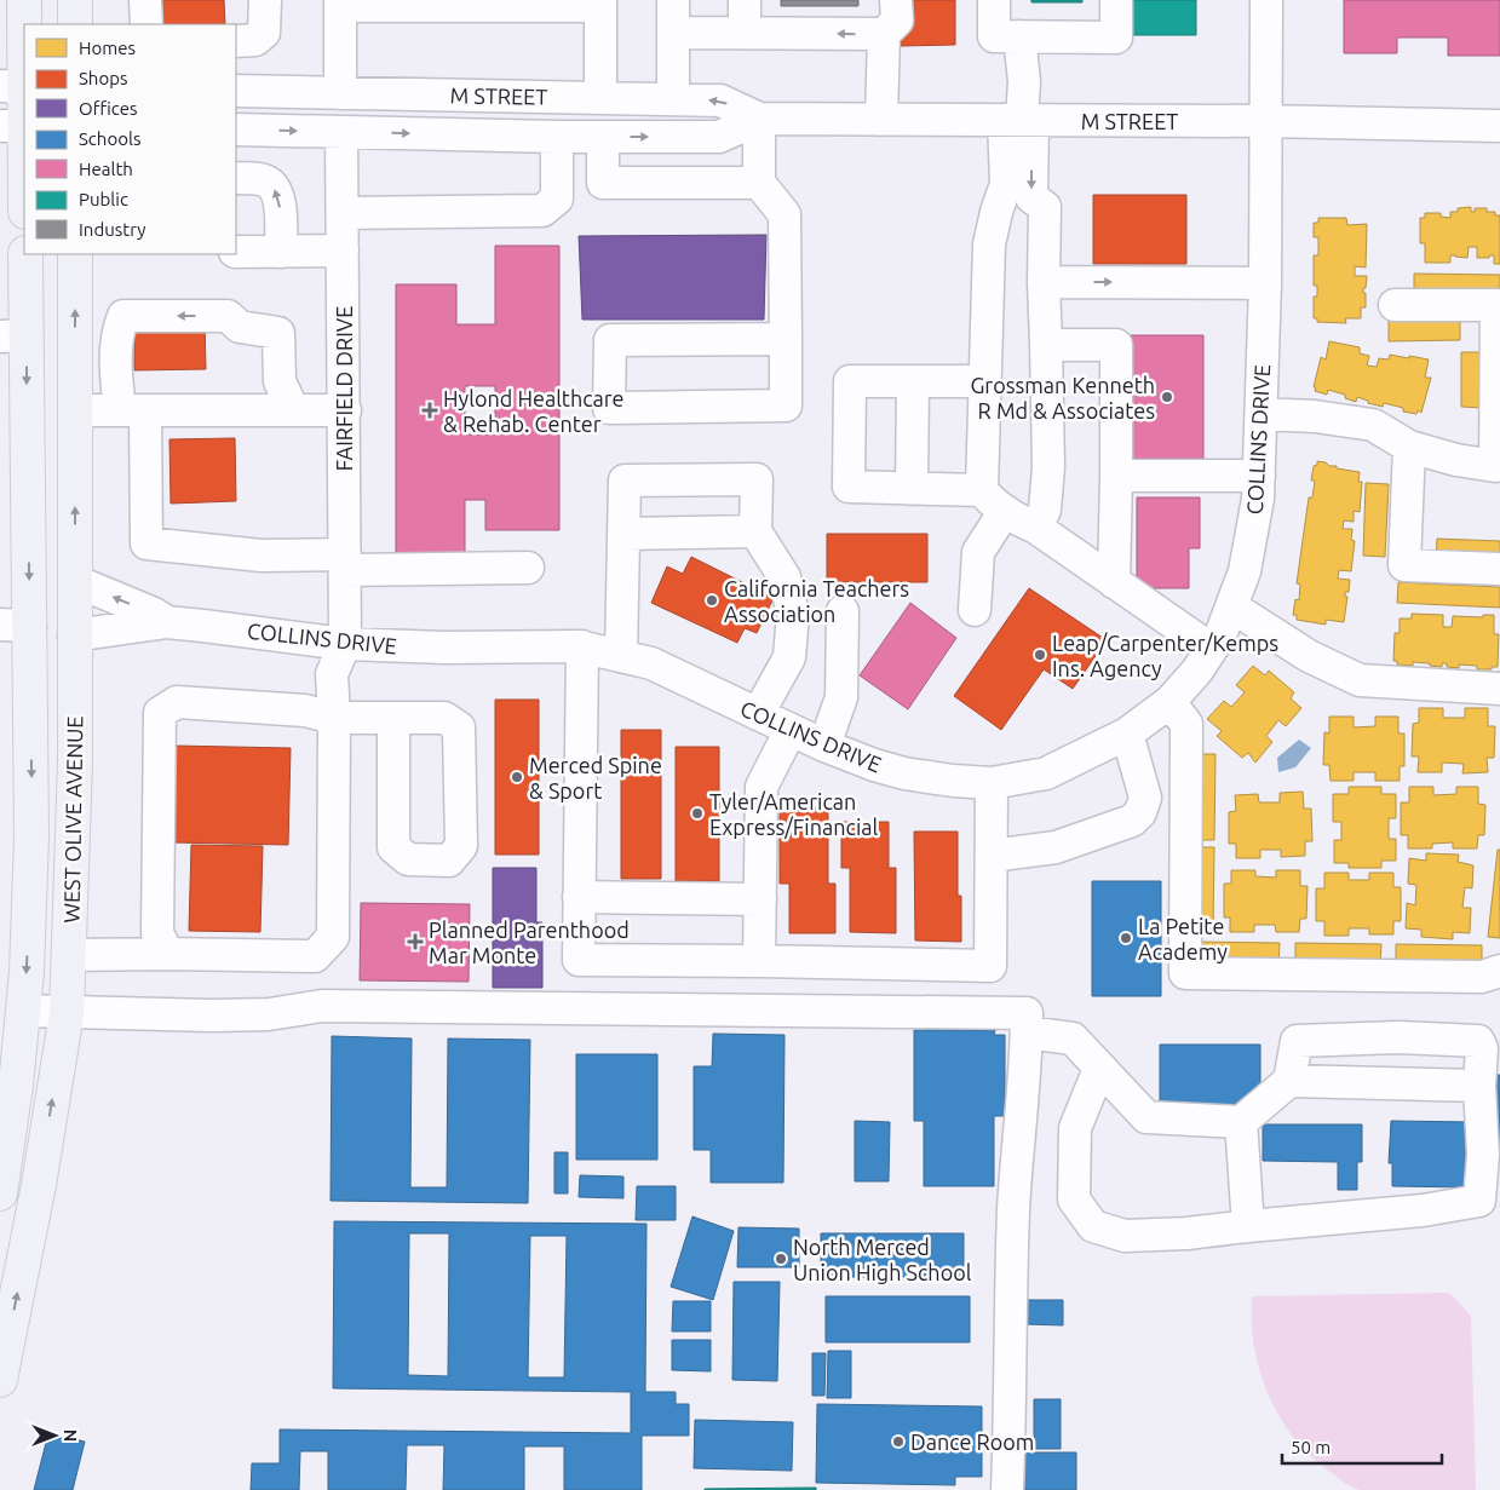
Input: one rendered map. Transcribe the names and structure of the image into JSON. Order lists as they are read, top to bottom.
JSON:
{
  "streets": {
    "main road": ["WEST OLIVE AVENUE"],
    "street": ["M STREET", "FAIRFIELD DRIVE", "COLLINS DRIVE"]
  },
  "crossings": [
    ["M STREET", "FAIRFIELD DRIVE"],
    ["M STREET", "COLLINS DRIVE"],
    ["FAIRFIELD DRIVE", "COLLINS DRIVE"],
    ["COLLINS DRIVE", "WEST OLIVE AVENUE"]
  ],
  "places": {
    "other": [
      "Grossman Kenneth R Md & Associates",
      "California Teachers Association",
      "Leap/Carpenter/Kemps Ins. Agency",
      "Merced Spine & Sport",
      "Tyler/American Express/Financial",
      "La Petite Academy",
      "North Merced Union High School",
      "Dance Room"
    ],
    "health": ["Hylond Healthcare & Rehab. Center", "Planned Parenthood Mar Monte"]
  },
  "legend": [
    "Homes",
    "Shops",
    "Offices",
    "Schools",
    "Health",
    "Public",
    "Industry"
  ],
  "scale_bar": "50 m",
  "north": "right"
}
